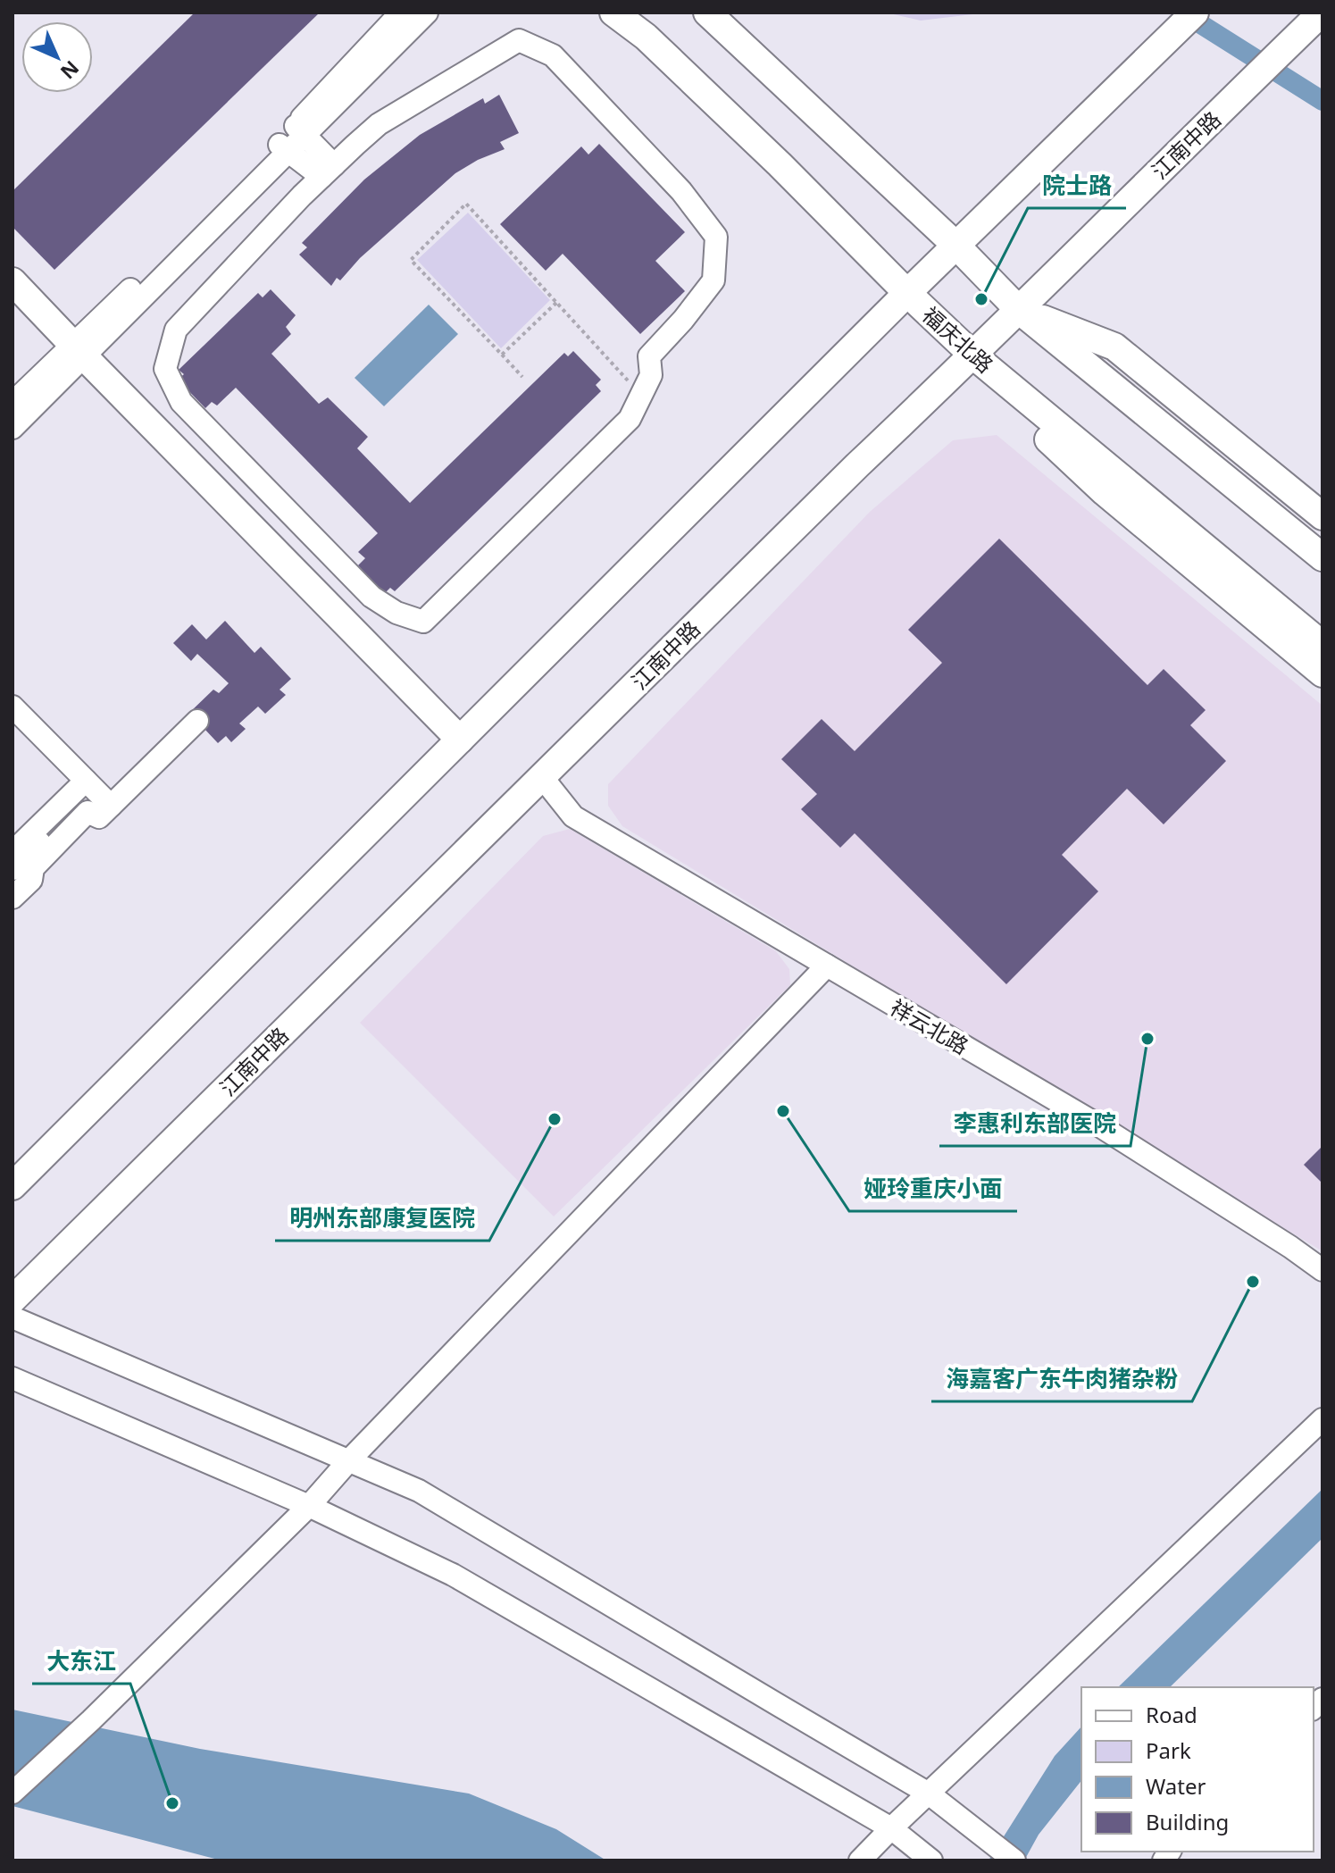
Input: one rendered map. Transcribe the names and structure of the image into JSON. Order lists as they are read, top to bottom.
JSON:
{
  "streets": {
    "main road": ["江南中路", "福庆北路"],
    "street": ["祥云北路"]
  },
  "crossings": [
    ["江南中路", "福庆北路"],
    ["江南中路", "祥云北路"]
  ],
  "places": [
    "院士路",
    "李惠利东部医院",
    "娅玲重庆小面",
    "明州东部康复医院",
    "海嘉客广东牛肉猪杂粉",
    "大东江"
  ],
  "legend": [
    "Road",
    "Park",
    "Water",
    "Building"
  ],
  "north": "bottom right"
}
